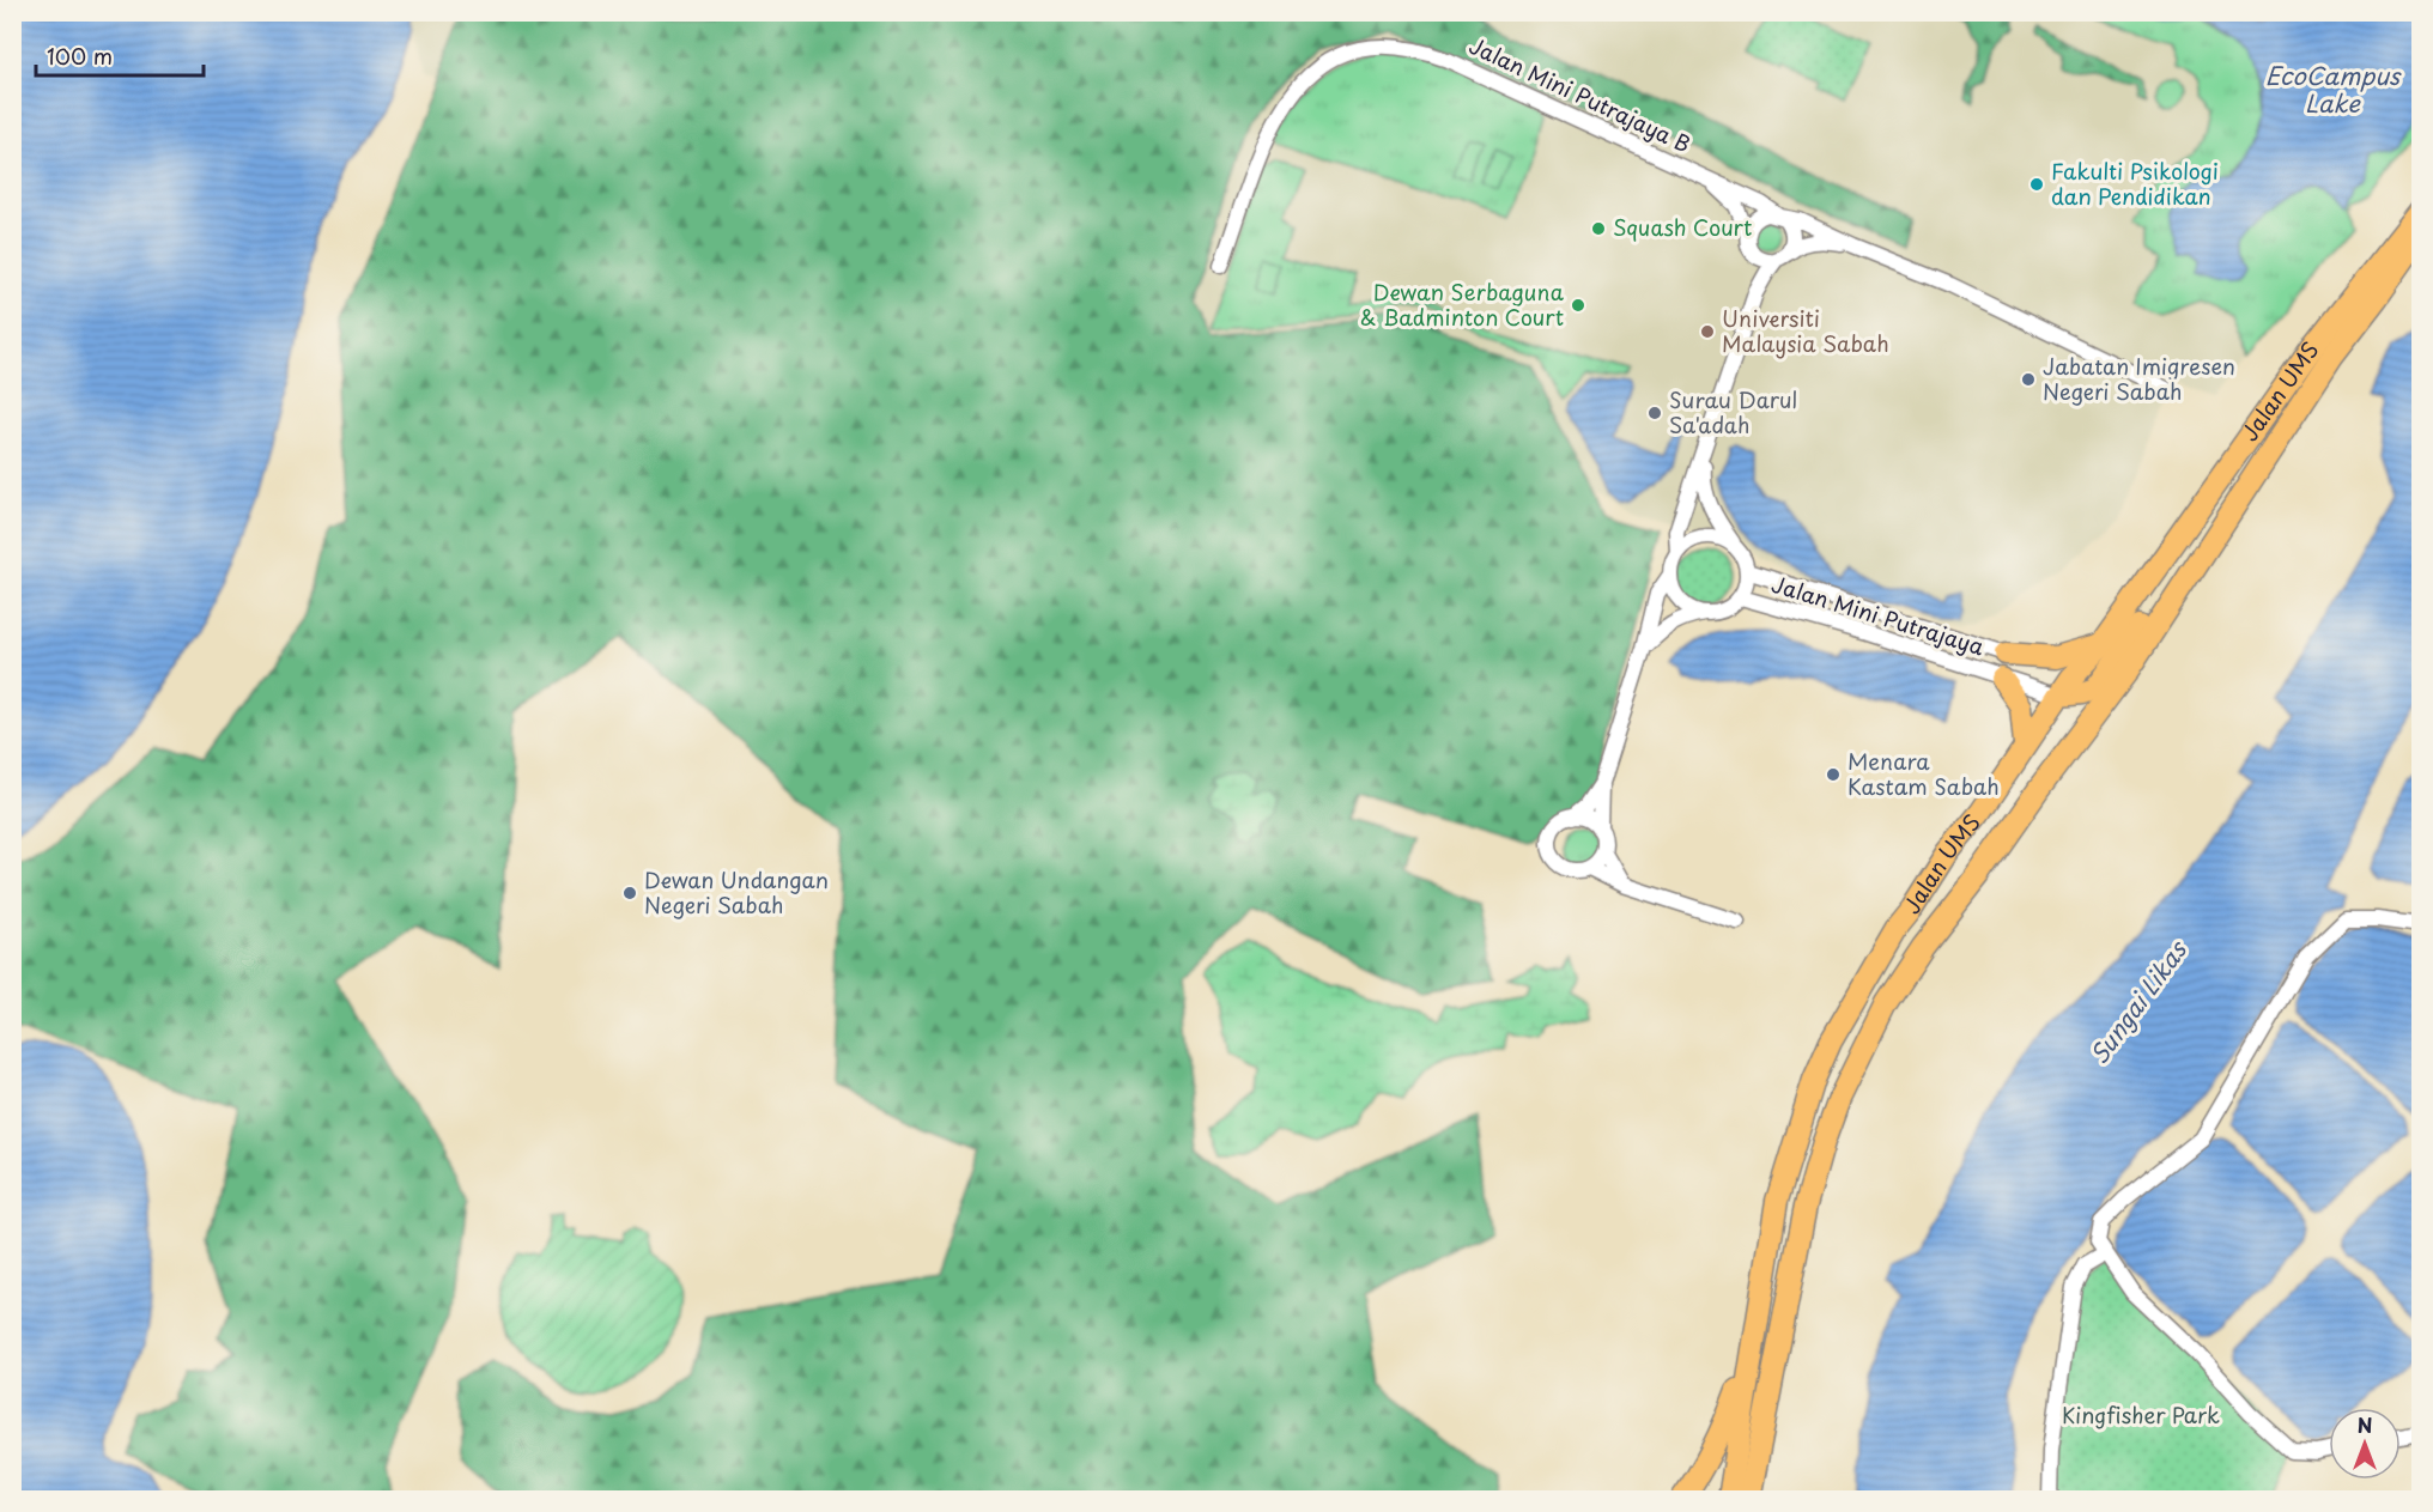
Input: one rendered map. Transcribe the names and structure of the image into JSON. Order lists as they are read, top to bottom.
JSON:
{
  "streets": {
    "highway": ["Jalan UMS"],
    "street": ["Jalan Mini Putrajaya B", "Jalan Mini Putrajaya"]
  },
  "crossings": [
    ["Jalan UMS", "Jalan Mini Putrajaya"]
  ],
  "water": ["EcoCampus Lake", "Sungai Likas"],
  "parks": ["Kingfisher Park"],
  "places": [
    "Fakulti Psikologi dan Pendidikan",
    "Squash Court",
    "Dewan Serbaguna & Badminton Court",
    "Universiti Malaysia Sabah",
    "Jabatan Imigresen Negeri Sabah",
    "Surau Darul Sa'adah",
    "Menara Kastam Sabah",
    "Dewan Undangan Negeri Sabah"
  ],
  "scale_bar": "100 m",
  "north": "top"
}
